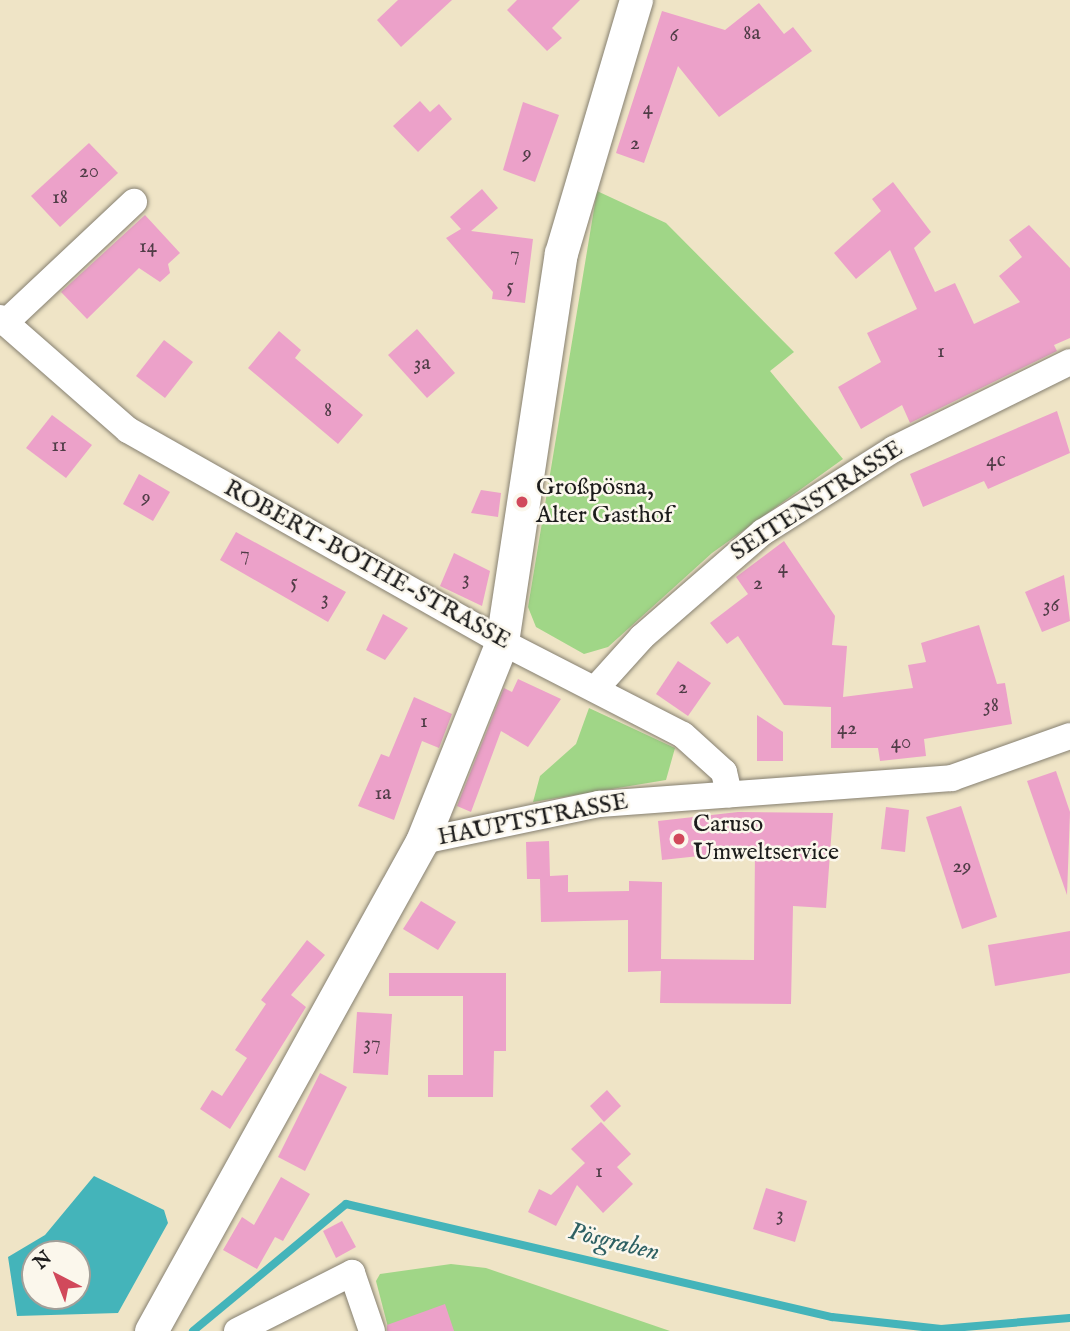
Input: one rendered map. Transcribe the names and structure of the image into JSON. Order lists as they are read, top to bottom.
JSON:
{
  "streets": {
    "street": ["SEITENSTRASSE", "ROBERT-BOTHE-STRASSE", "HAUPTSTRASSE"]
  },
  "crossings": [
    ["SEITENSTRASSE", "ROBERT-BOTHE-STRASSE"],
    ["ROBERT-BOTHE-STRASSE", "HAUPTSTRASSE"]
  ],
  "water": ["Pösgraben"],
  "places": ["Großpösna, Alter Gasthof", "Caruso Umweltservice"],
  "house_numbers": [
    "8a",
    "6",
    "4",
    "2",
    "9",
    "20",
    "18",
    "14",
    "7",
    "5",
    "1",
    "3a",
    "8",
    "11",
    "4c",
    "9",
    "7",
    "4",
    "3",
    "5",
    "2",
    "3",
    "36",
    "2",
    "38",
    "1",
    "42",
    "40",
    "1a",
    "29",
    "37",
    "1",
    "3"
  ],
  "north": "top left"
}
